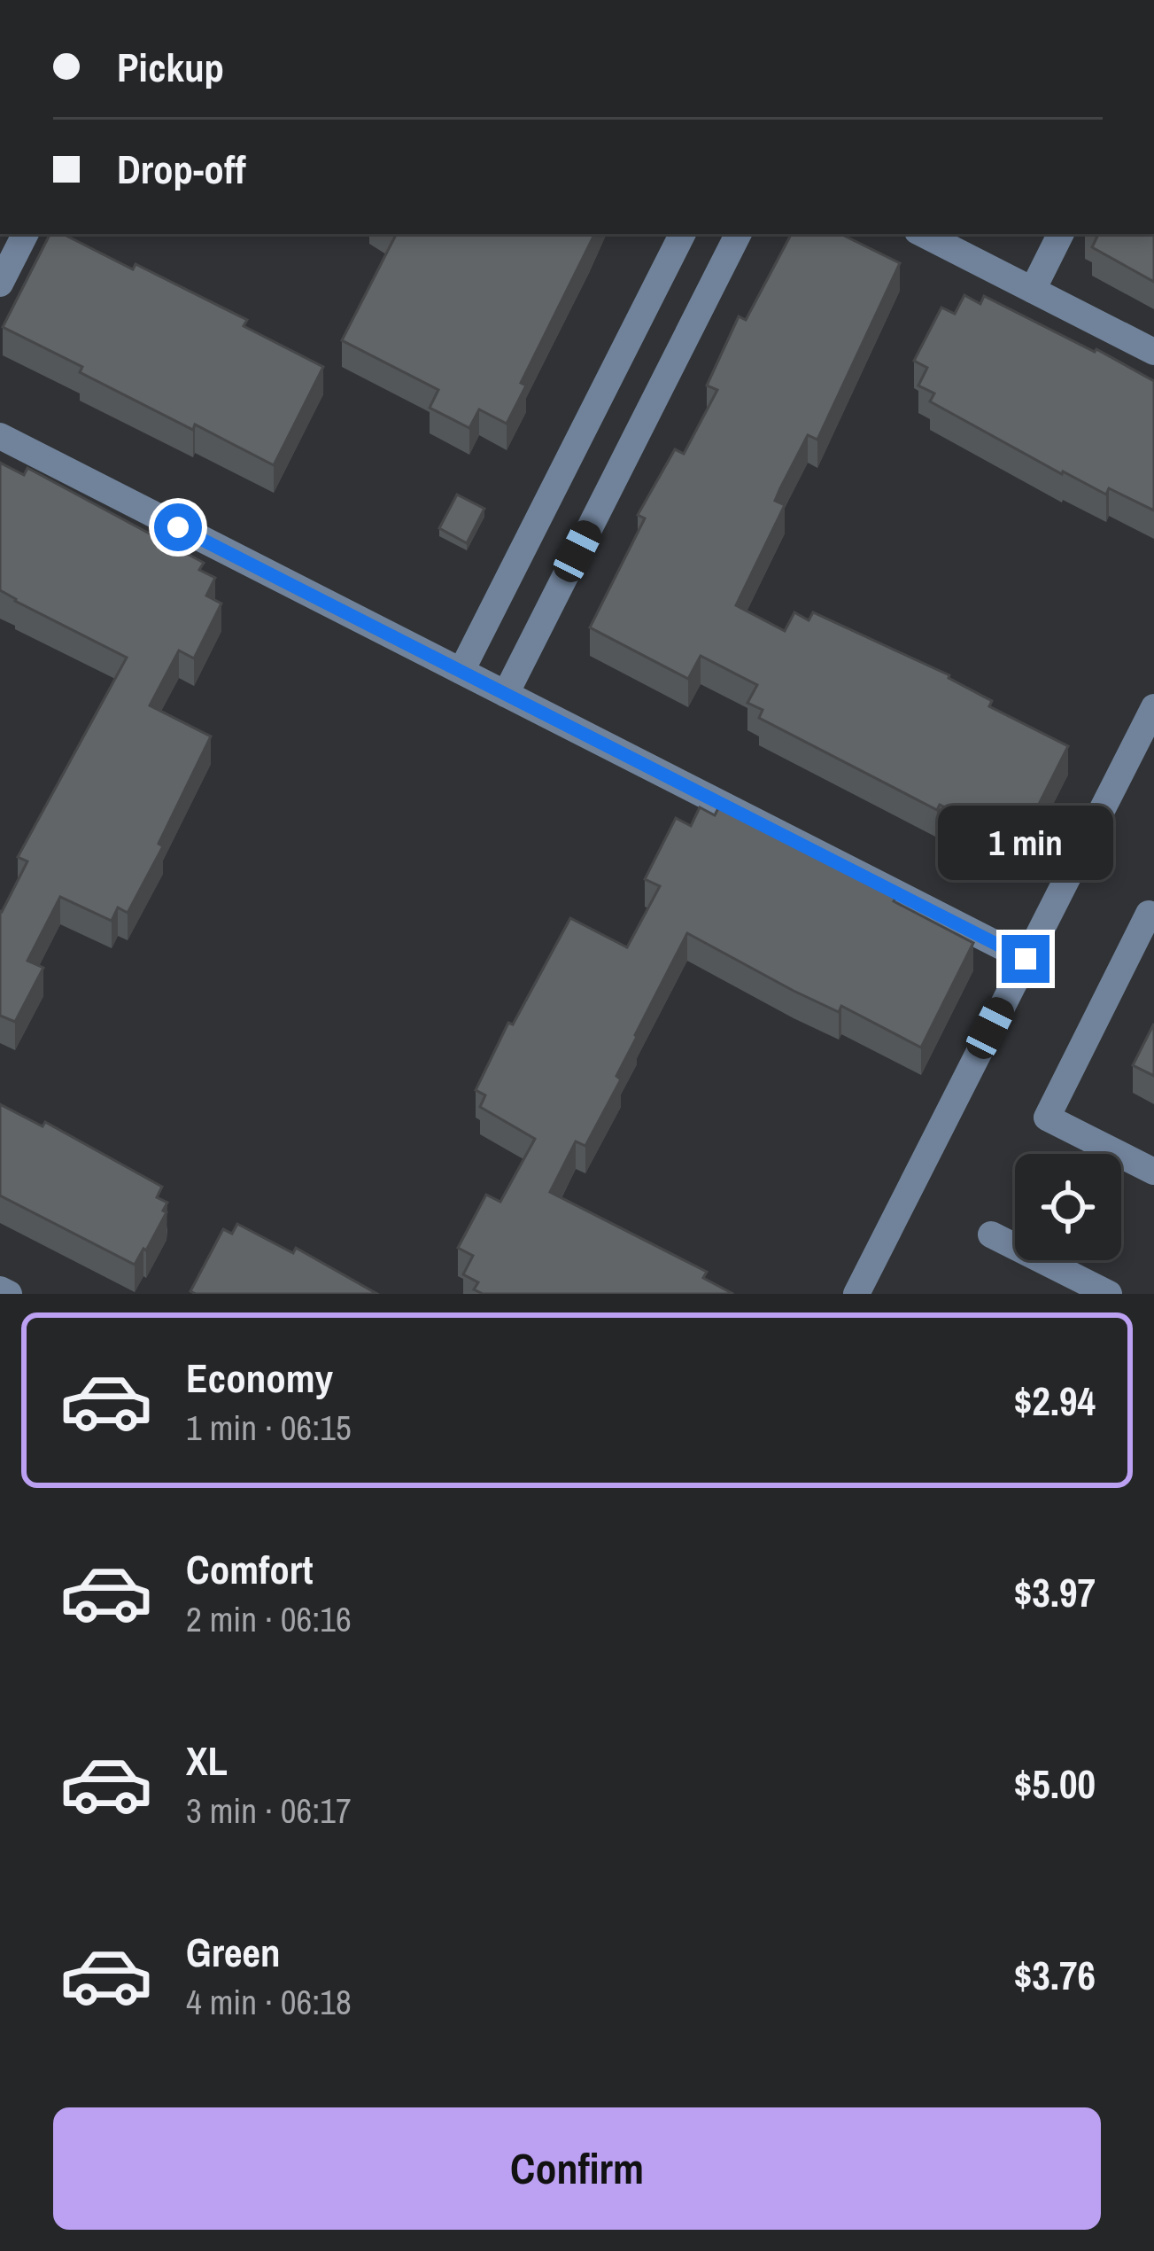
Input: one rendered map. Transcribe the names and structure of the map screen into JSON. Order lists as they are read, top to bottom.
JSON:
{
  "page": {
    "banner": ["Pickup", "Drop-off"],
    "bubble": "1 min",
    "list": [
      {
        "name": "Economy",
        "note": "1 min · 06:15",
        "value": "$2.94"
      },
      {
        "name": "Comfort",
        "note": "2 min · 06:16",
        "value": "$3.97"
      },
      {
        "name": "XL",
        "note": "3 min · 06:17",
        "value": "$5.00"
      },
      {
        "name": "Green",
        "note": "4 min · 06:18",
        "value": "$3.76"
      }
    ],
    "buttons": "Confirm"
  }
}
